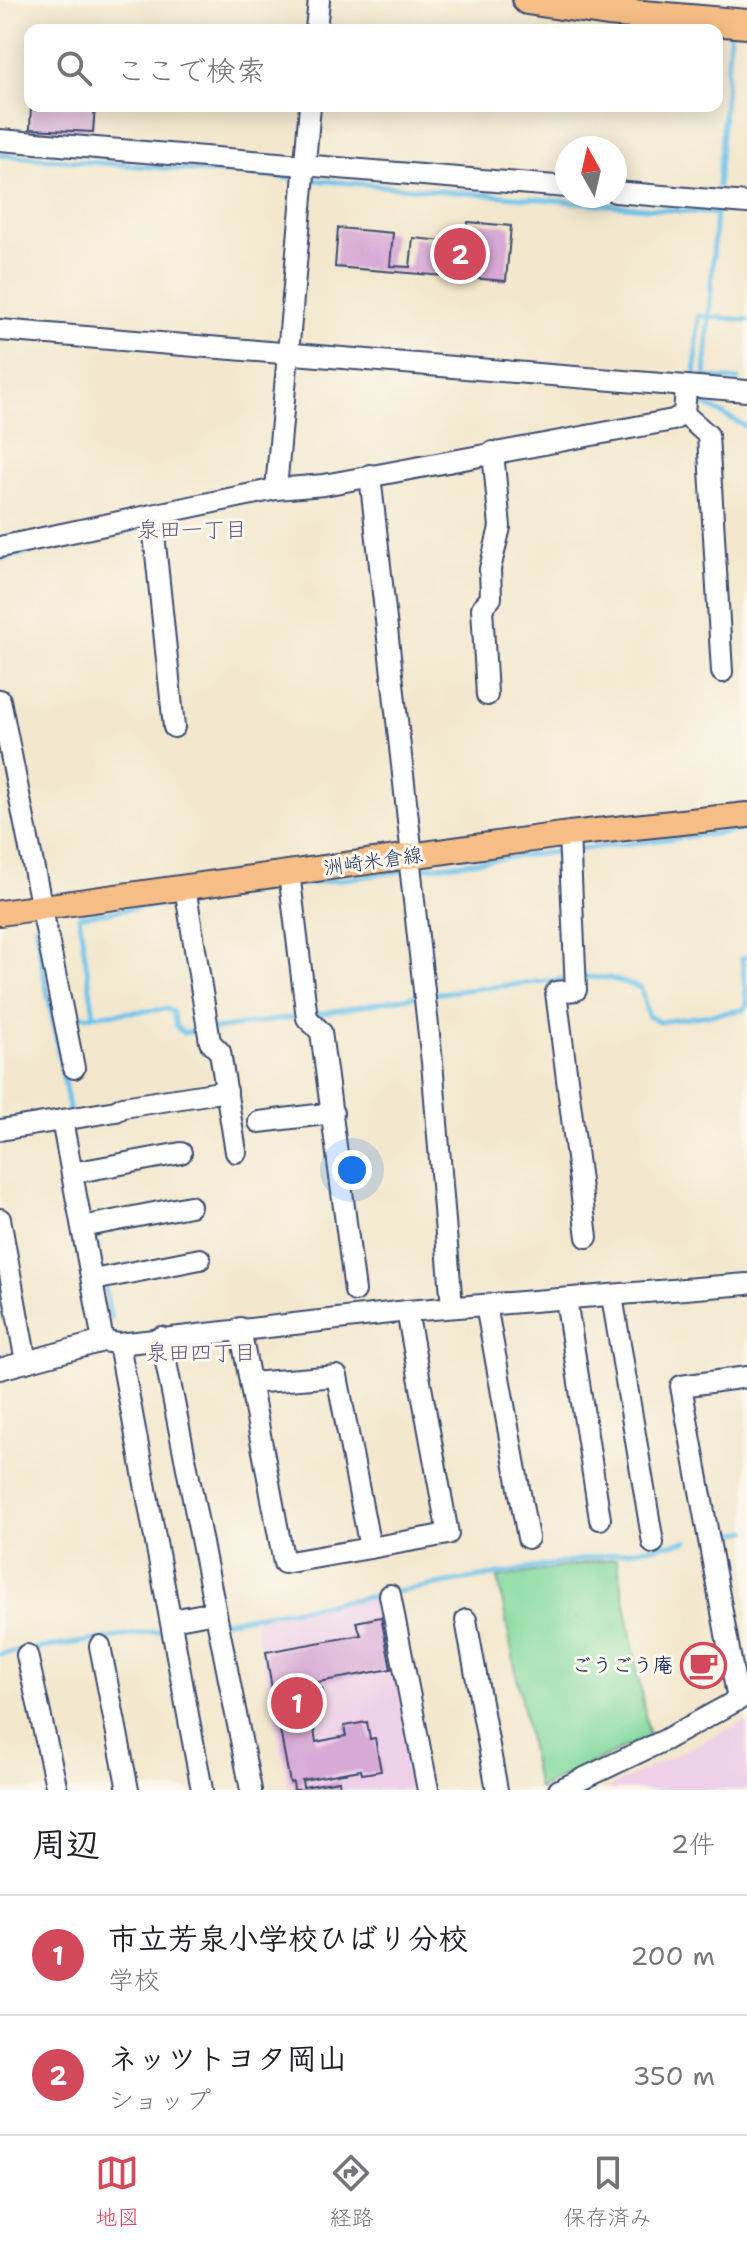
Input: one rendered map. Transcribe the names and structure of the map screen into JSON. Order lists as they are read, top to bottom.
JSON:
{
  "streets": {
    "main road": ["洲崎米倉線"]
  },
  "districts": ["泉田一丁目", "泉田四丁目"],
  "places": {
    "cafe": ["ごうごう庵"]
  },
  "north": "top",
  "page": {
    "search": "ここで検索",
    "pins": ["2", "1"],
    "heading": ["周辺", "2件"],
    "list": [
      {
        "mark": "1",
        "name": "市立芳泉小学校ひばり分校",
        "note": "学校",
        "value": "200 m"
      },
      {
        "mark": "2",
        "name": "ネッツトヨタ岡山",
        "note": "ショップ",
        "value": "350 m"
      }
    ],
    "nav": ["地図", "経路", "保存済み"]
  }
}
